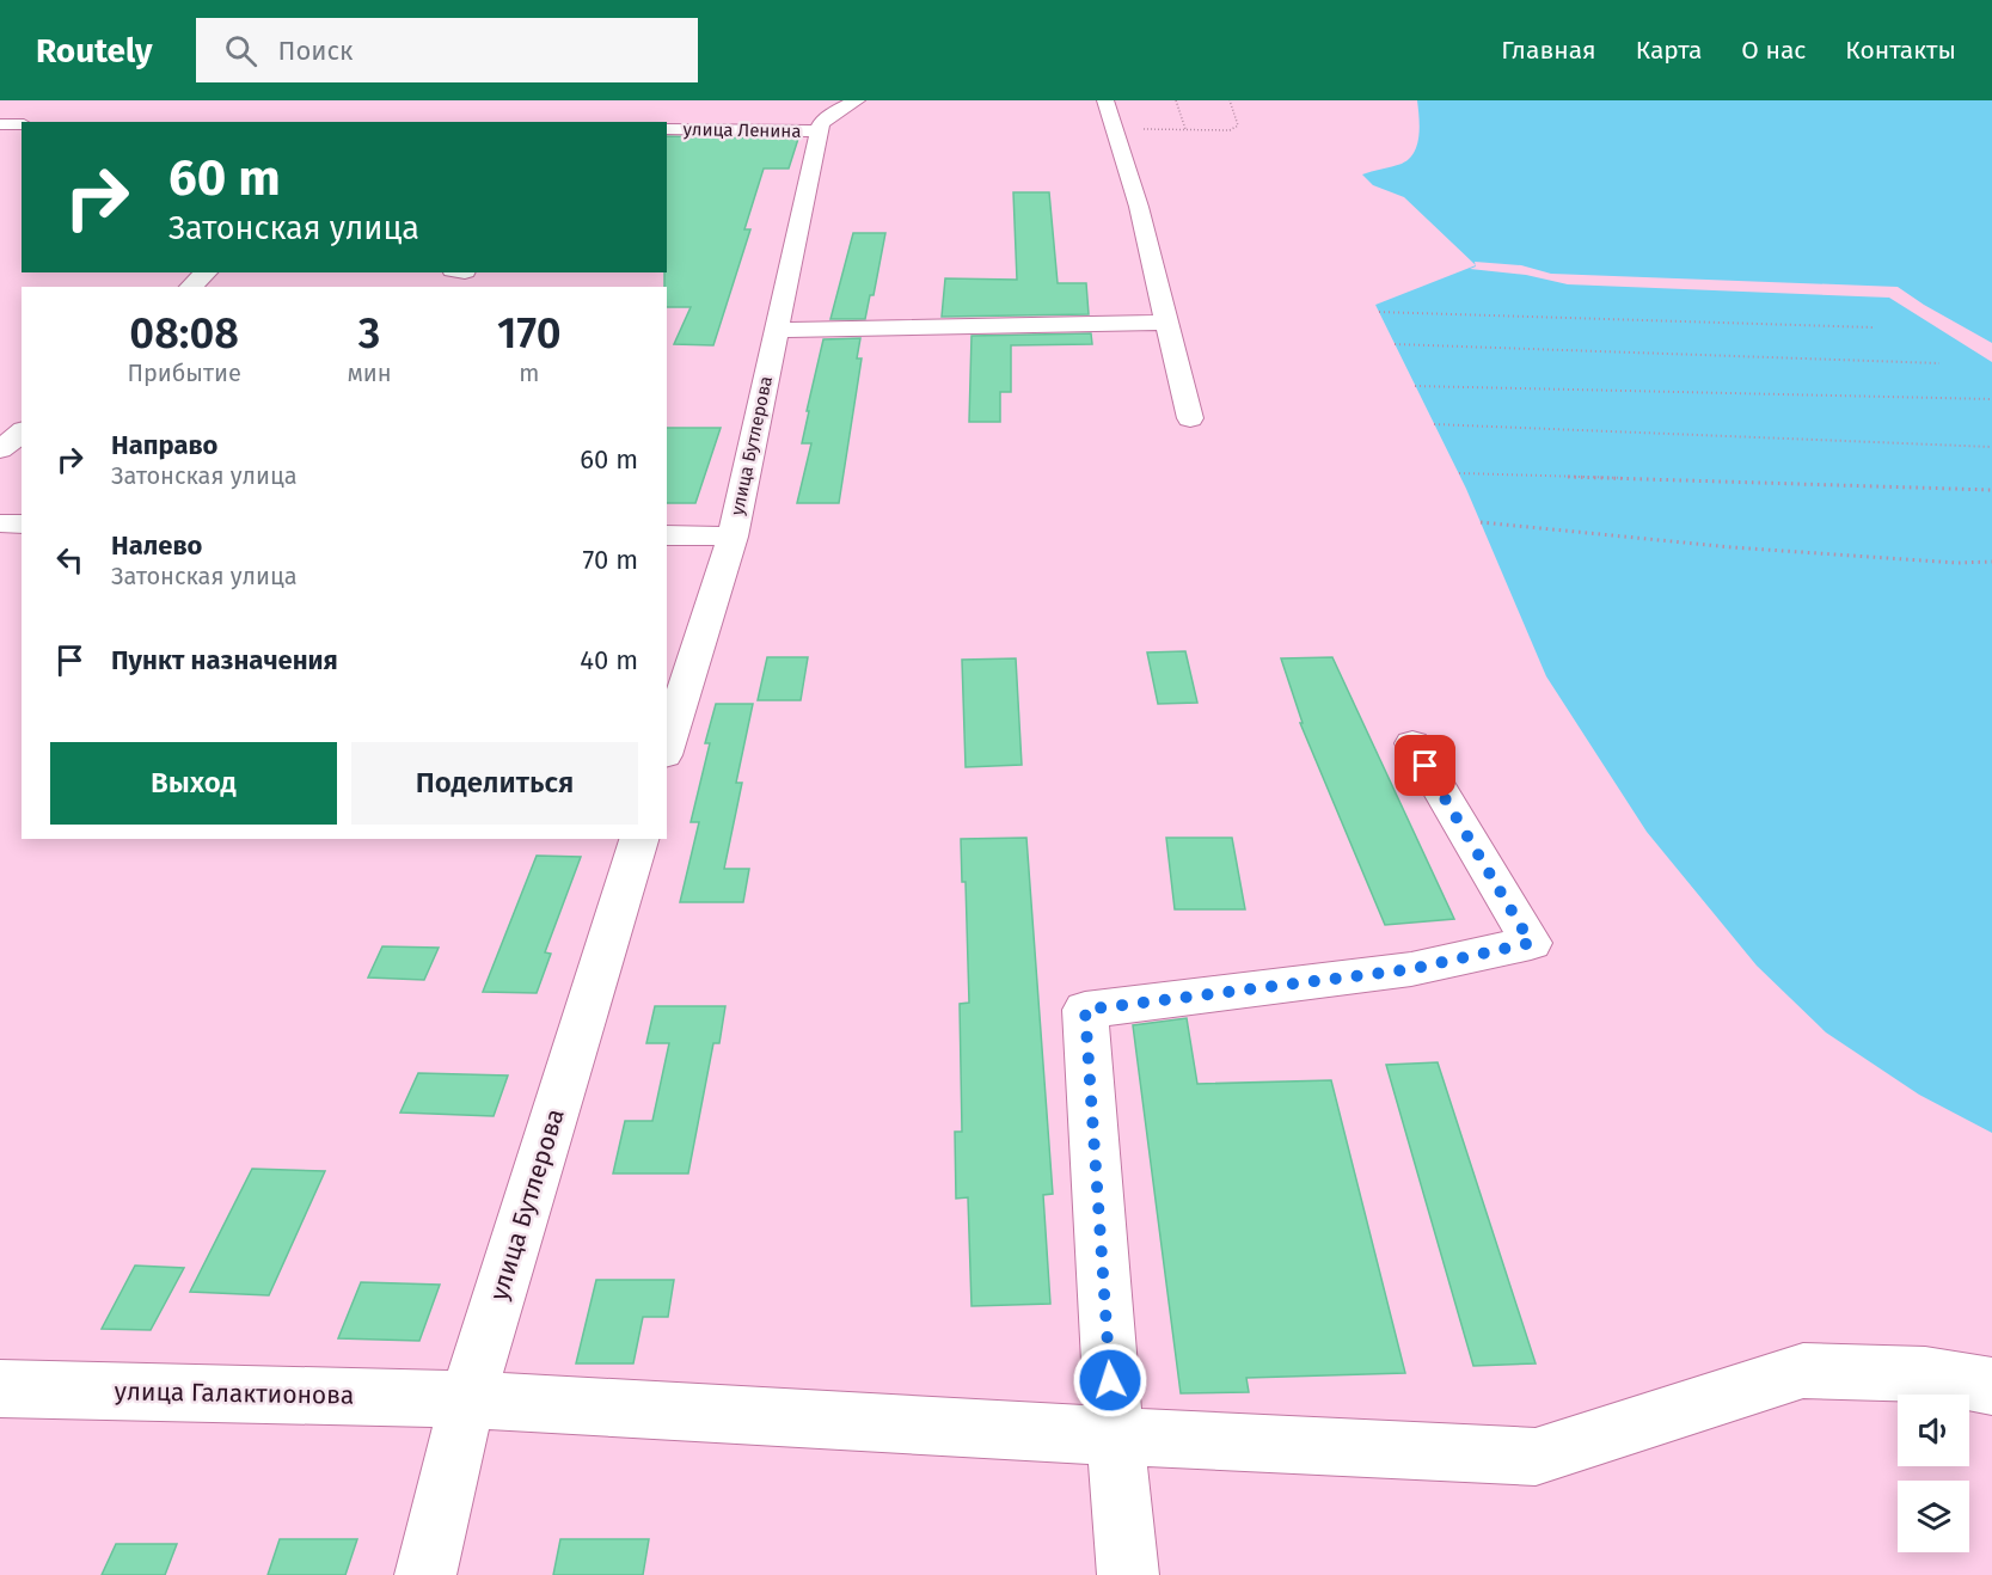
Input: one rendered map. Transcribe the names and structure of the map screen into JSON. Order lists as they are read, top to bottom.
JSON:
{
  "streets": {
    "street": ["улица Ленина", "улица Бутлерова", "улица Галактионова"]
  },
  "crossings": [
    ["улица Ленина", "улица Бутлерова"],
    ["улица Бутлерова", "улица Галактионова"]
  ],
  "page": {
    "header": "Routely",
    "search": "Поиск",
    "nav": [
      "Главная",
      "Карта",
      "О нас",
      "Контакты"
    ],
    "turn": ["60 m", "Затонская улица"],
    "eta": [
      "08:08",
      "Прибытие",
      "3",
      "мин",
      "170",
      "m"
    ],
    "list": [
      {
        "name": "Направо",
        "note": "Затонская улица",
        "value": "60 m"
      },
      {
        "name": "Налево",
        "note": "Затонская улица",
        "value": "70 m"
      },
      {
        "name": "Пункт назначения",
        "value": "40 m"
      }
    ],
    "buttons": ["Выход", "Поделиться"]
  }
}
